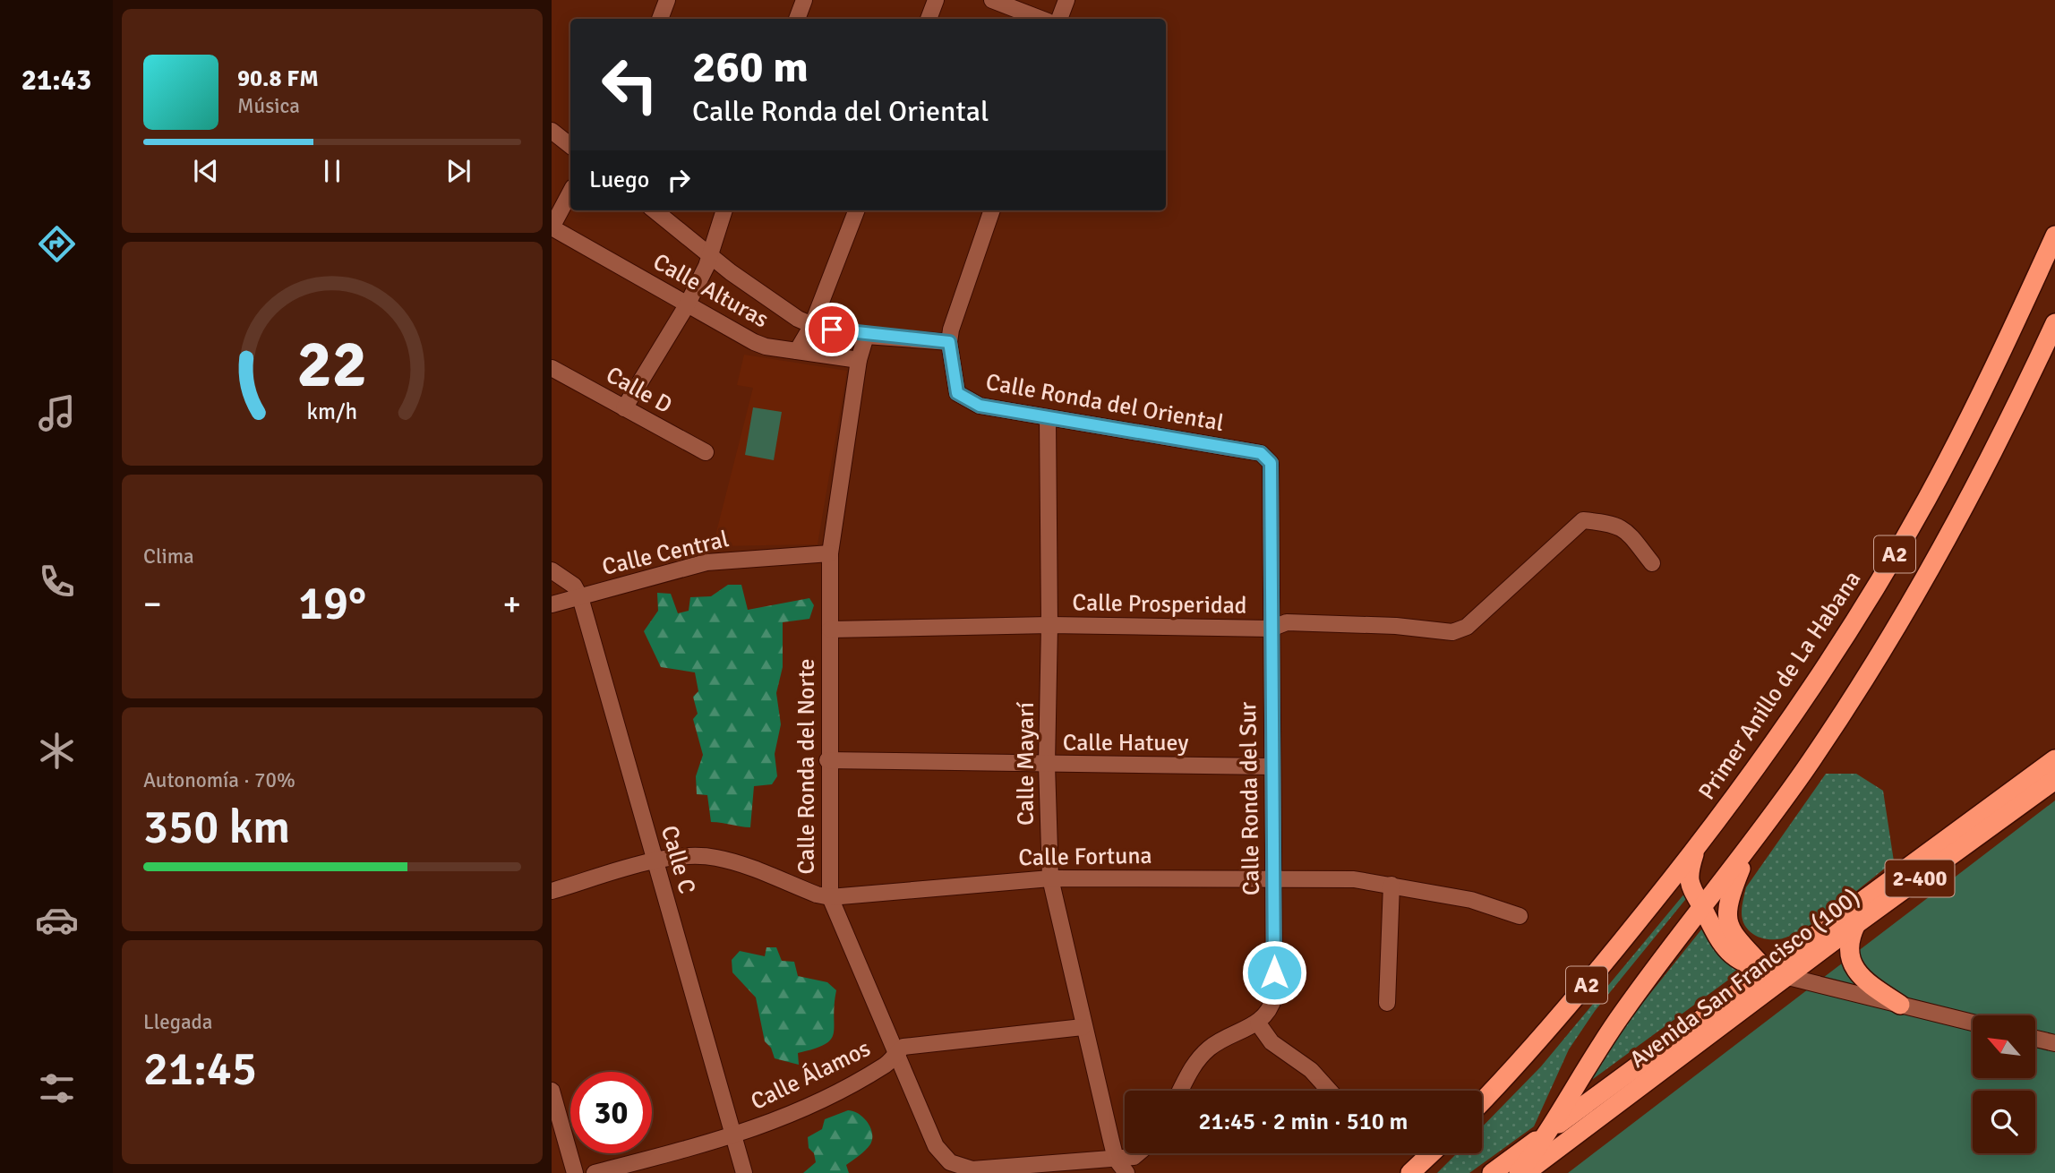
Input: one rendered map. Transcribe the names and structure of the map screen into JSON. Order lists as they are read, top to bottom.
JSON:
{
  "streets": {
    "highway": [
      "A2",
      "Primer Anillo de La Habana",
      "2-400",
      "Avenida San Francisco (100)"
    ],
    "street": [
      "Calle Alturas",
      "Calle D",
      "Calle Ronda del Oriental",
      "Calle Central",
      "Calle Prosperidad",
      "Calle Hatuey",
      "Calle Mayarí",
      "Calle Ronda del Norte",
      "Calle Ronda del Sur",
      "Calle Fortuna",
      "Calle C",
      "Calle Álamos"
    ]
  },
  "crossings": [
    ["Calle Alturas", "Calle Ronda del Norte"],
    ["Calle Ronda del Oriental", "Calle Mayarí"],
    ["Calle Ronda del Oriental", "Calle Ronda del Sur"],
    ["Calle Central", "Calle Ronda del Norte"],
    ["Calle Central", "Calle C"],
    ["A2", "2-400"],
    ["A2", "Avenida San Francisco (100)"],
    ["Calle Prosperidad", "Calle Mayarí"],
    ["Calle Prosperidad", "Calle Ronda del Norte"],
    ["Calle Prosperidad", "Calle Ronda del Sur"],
    ["Calle Hatuey", "Calle Mayarí"],
    ["Calle Hatuey", "Calle Ronda del Norte"],
    ["Calle Hatuey", "Calle Ronda del Sur"],
    ["Calle Mayarí", "Calle Ronda del Norte"],
    ["Calle Mayarí", "Calle Fortuna"],
    ["Calle Mayarí", "Calle Álamos"],
    ["Calle Ronda del Norte", "Calle Fortuna"],
    ["Calle Ronda del Norte", "Calle Álamos"],
    ["Calle Ronda del Sur", "Calle Fortuna"],
    ["Calle Fortuna", "Calle C"],
    ["Calle C", "Calle Álamos"],
    ["2-400", "Avenida San Francisco (100)"]
  ],
  "north": "top left",
  "page": {
    "tabs": "21:43",
    "turn": ["260 m", "Calle Ronda del Oriental"],
    "song": ["90.8 FM", "Música"],
    "then": "Luego",
    "tile": [
      "Clima",
      ["Autonomía · 70%", "350 km"],
      ["Llegada", "21:45"]
    ],
    "heat": ["−", "19°", "+"],
    "limit": "30",
    "trip": "21:45 · 2 min · 510 m",
    "gauge": ["22", "km/h"]
  }
}
